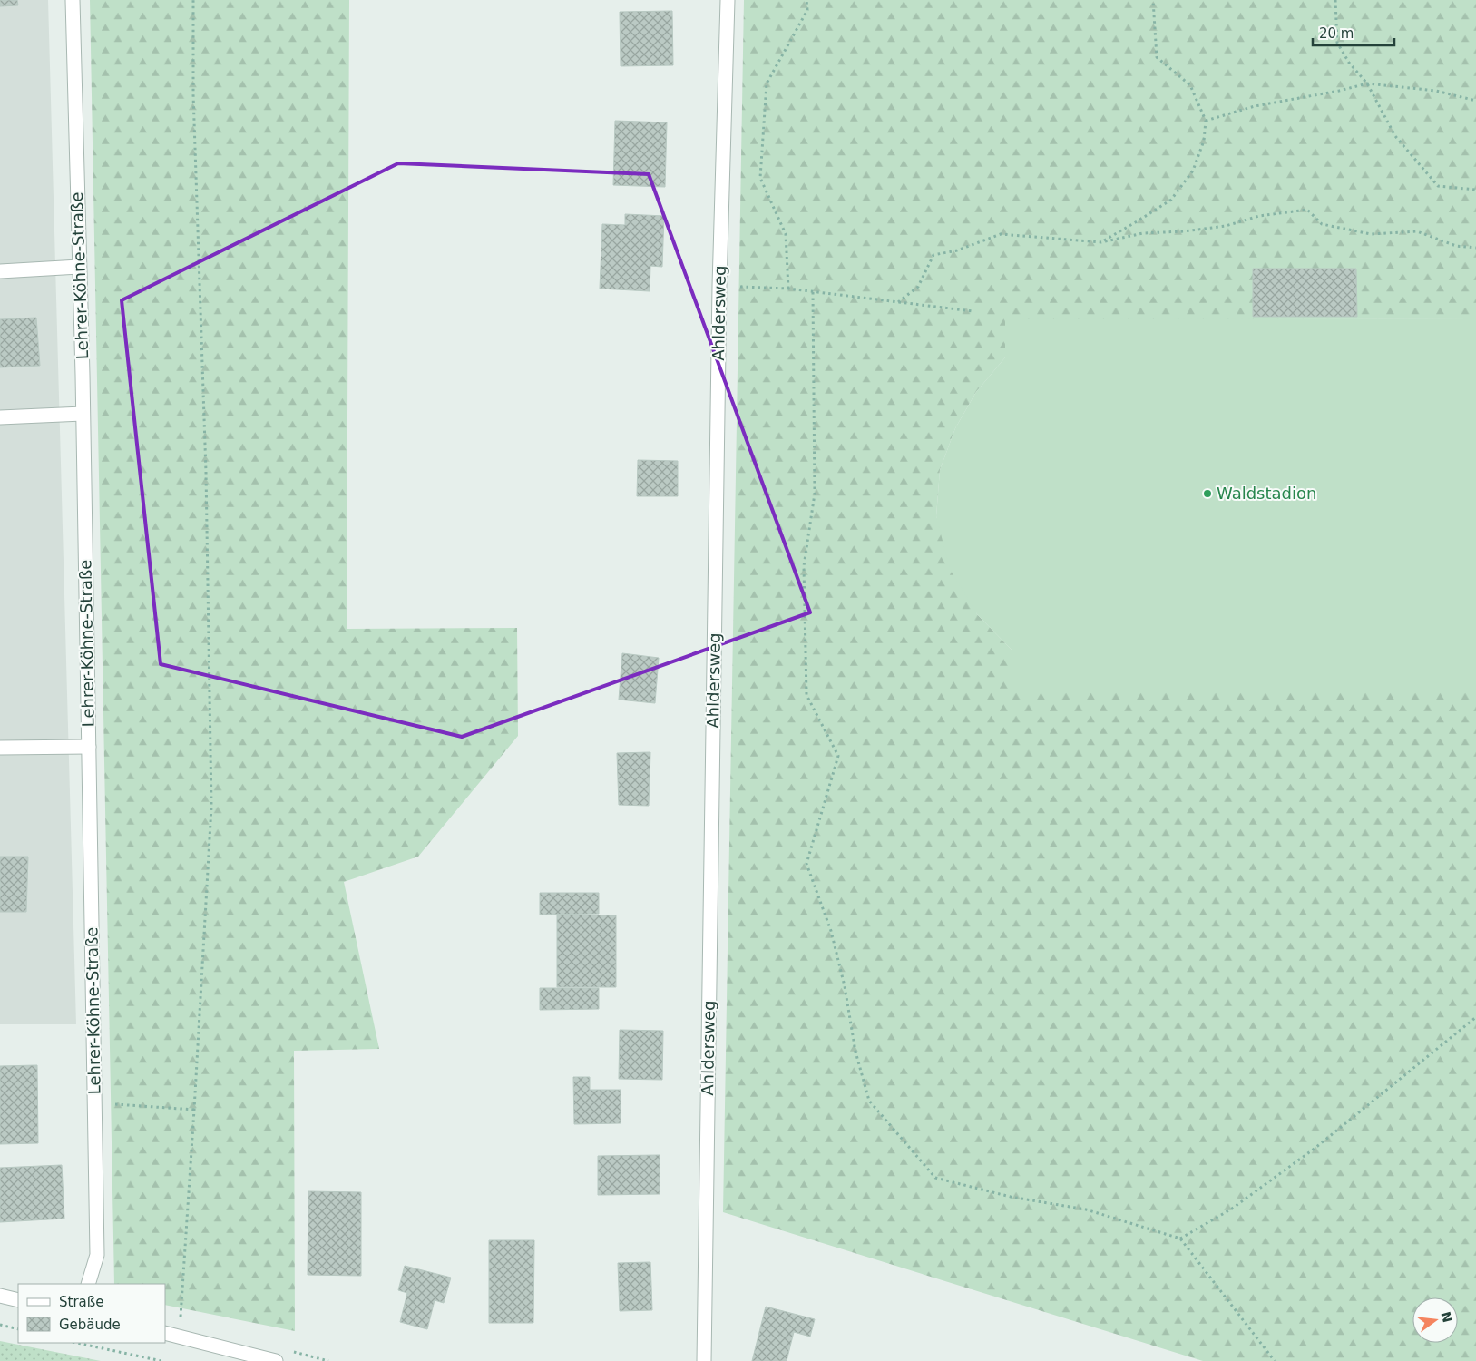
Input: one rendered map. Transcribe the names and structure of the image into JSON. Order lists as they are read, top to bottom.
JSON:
{
  "streets": {
    "street": ["Lehrer-Köhne-Straße", "Ahldersweg"]
  },
  "places": ["Waldstadion"],
  "legend": ["Straße", "Gebäude"],
  "scale_bar": "20 m",
  "north": "right"
}
